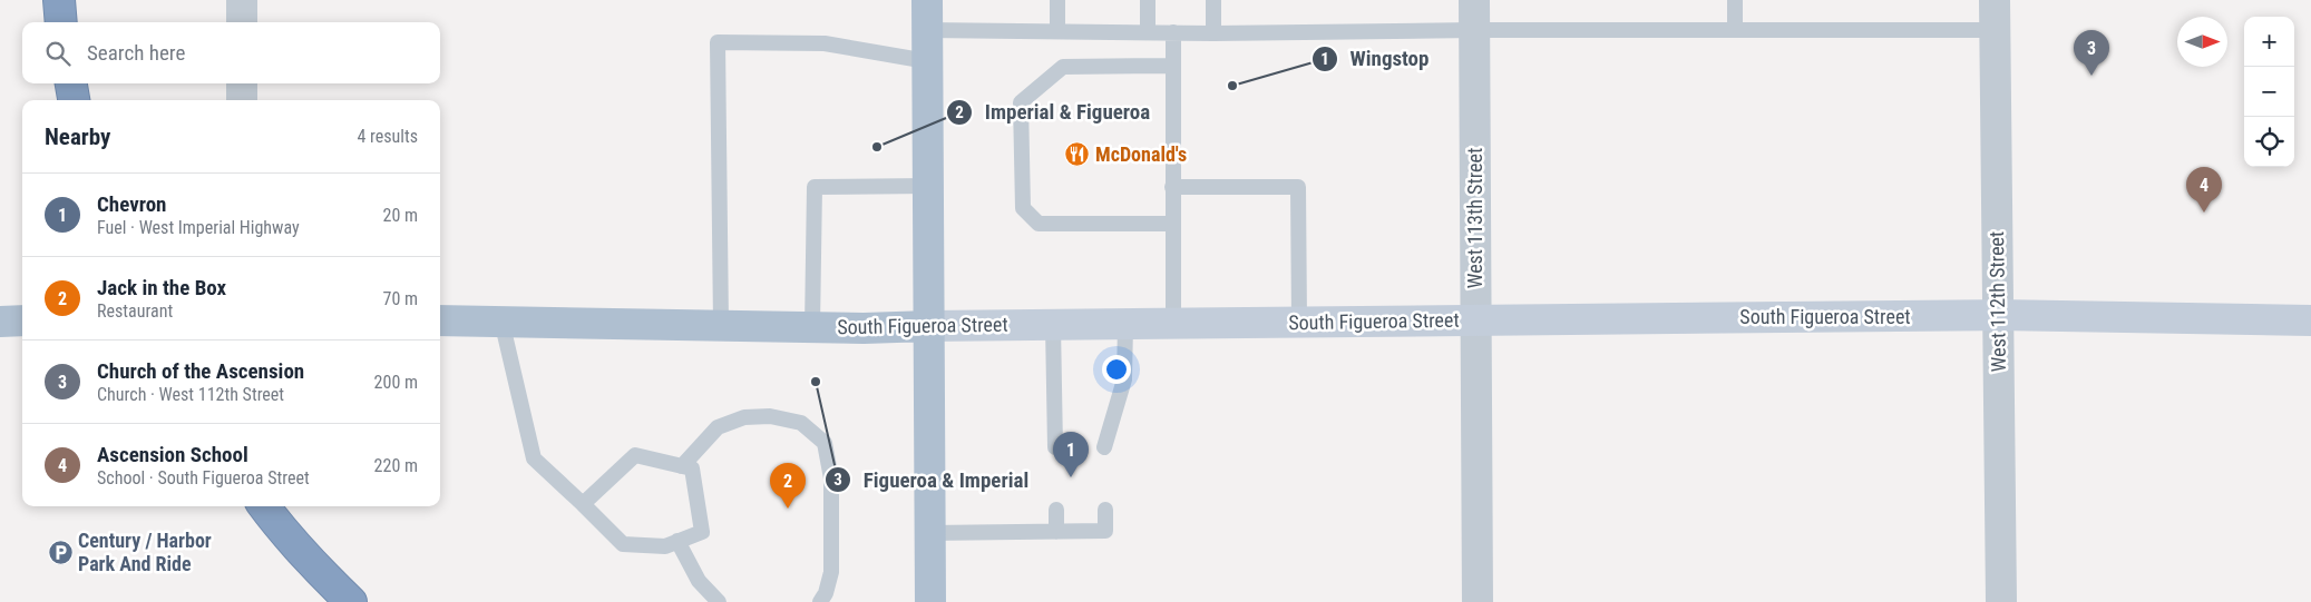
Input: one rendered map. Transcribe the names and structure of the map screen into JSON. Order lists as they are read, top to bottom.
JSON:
{
  "streets": {
    "main road": ["South Figueroa Street"],
    "street": ["West 113th Street", "West 112th Street"]
  },
  "crossings": [
    ["West 113th Street", "South Figueroa Street"],
    ["West 112th Street", "South Figueroa Street"]
  ],
  "places": {
    "other": ["Wingstop", "Imperial & Figueroa", "Figueroa & Imperial"],
    "restaurant": ["McDonald's"],
    "parking": ["Century / Harbor Park And Ride"]
  },
  "north": "right",
  "page": {
    "map_buttons": ["+", "−"],
    "search": "Search here",
    "pins": [
      "3",
      "4",
      "1",
      "2"
    ],
    "heading": ["Nearby", "4 results"],
    "list": [
      {
        "mark": "1",
        "name": "Chevron",
        "note": "Fuel · West Imperial Highway",
        "value": "20 m"
      },
      {
        "mark": "2",
        "name": "Jack in the Box",
        "note": "Restaurant",
        "value": "70 m"
      },
      {
        "mark": "3",
        "name": "Church of the Ascension",
        "note": "Church · West 112th Street",
        "value": "200 m"
      },
      {
        "mark": "4",
        "name": "Ascension School",
        "note": "School · South Figueroa Street",
        "value": "220 m"
      }
    ]
  }
}
